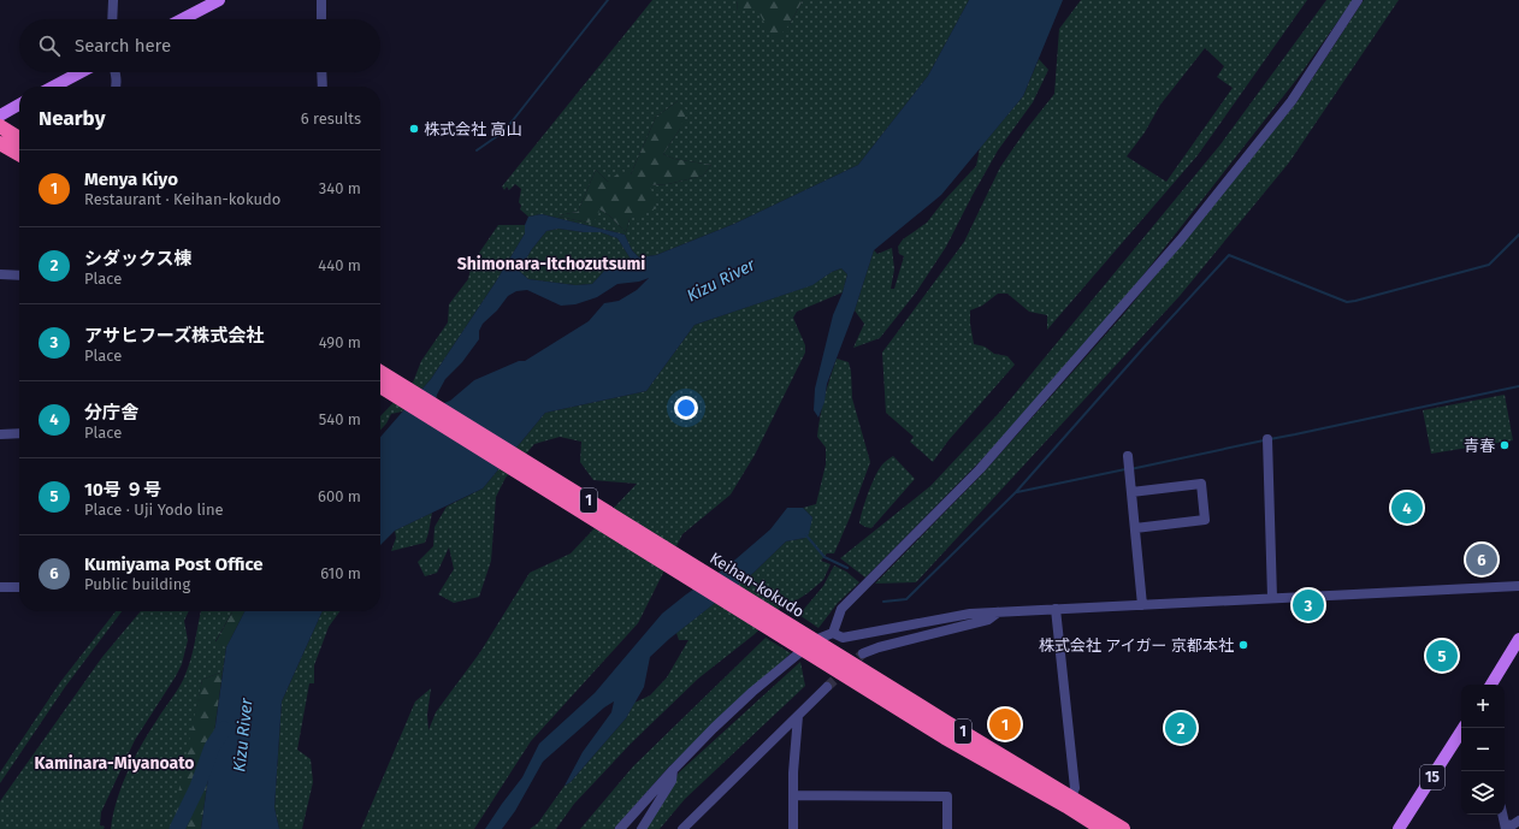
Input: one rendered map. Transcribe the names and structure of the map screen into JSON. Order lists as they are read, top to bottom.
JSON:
{
  "streets": {
    "highway": ["1", "Keihan-kokudo"],
    "main road": ["15"]
  },
  "districts": ["Shimonara-Itchozutsumi", "Kaminara-Miyanoato"],
  "water": ["Kizu River"],
  "places": ["株式会社 高山", "青春", "株式会社 アイガー 京都本社"],
  "page": {
    "search": "Search here",
    "heading": ["Nearby", "6 results"],
    "list": [
      {
        "mark": "1",
        "name": "Menya Kiyo",
        "note": "Restaurant · Keihan-kokudo",
        "value": "340 m"
      },
      {
        "mark": "2",
        "name": "シダックス棟",
        "note": "Place",
        "value": "440 m"
      },
      {
        "mark": "3",
        "name": "アサヒフーズ株式会社",
        "note": "Place",
        "value": "490 m"
      },
      {
        "mark": "4",
        "name": "分庁舎",
        "note": "Place",
        "value": "540 m"
      },
      {
        "mark": "5",
        "name": "10号 ９号",
        "note": "Place · Uji Yodo line",
        "value": "600 m"
      },
      {
        "mark": "6",
        "name": "Kumiyama Post Office",
        "note": "Public building",
        "value": "610 m"
      }
    ],
    "pins": [
      "4",
      "6",
      "3",
      "5",
      "1",
      "2"
    ],
    "map_buttons": ["+", "−"]
  }
}
